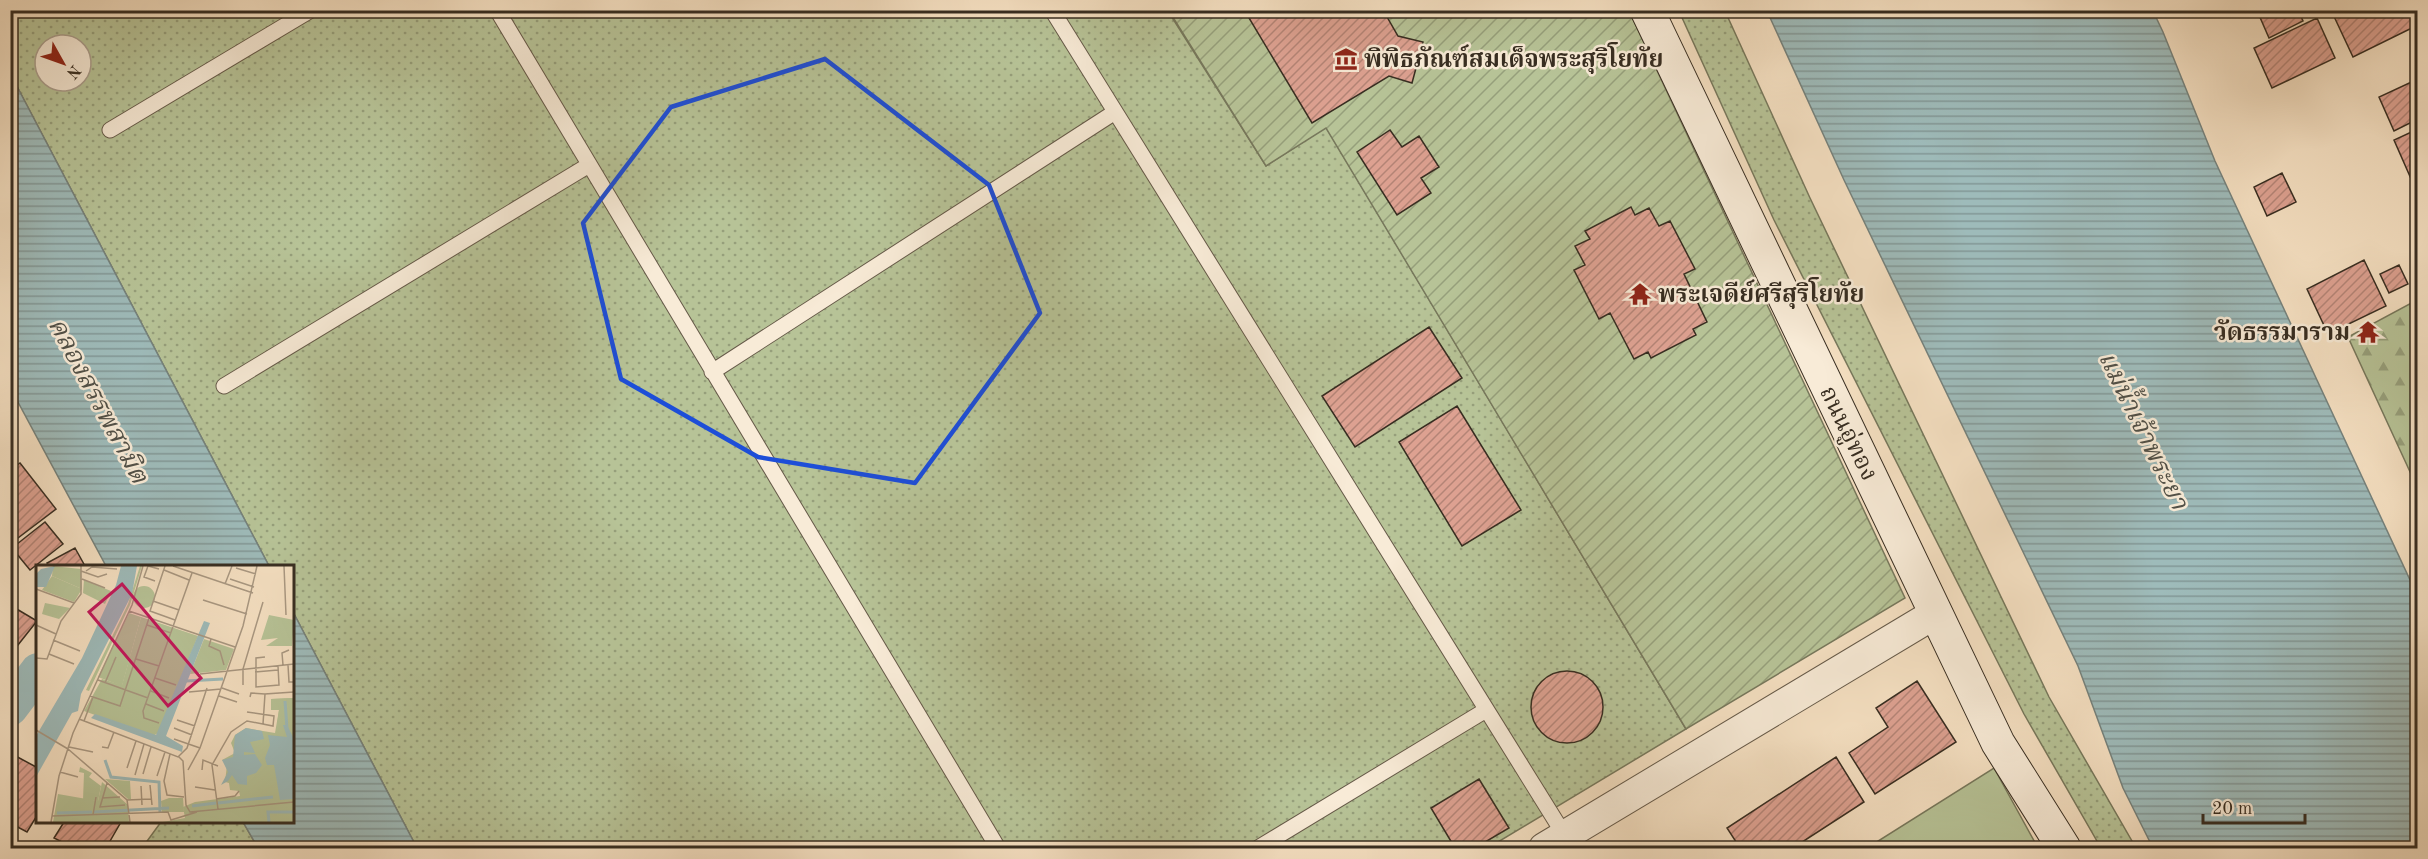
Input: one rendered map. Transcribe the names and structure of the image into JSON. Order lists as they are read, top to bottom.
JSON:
{
  "streets": {
    "main road": ["ถนนอู่ทอง"]
  },
  "water": ["คลองสรรพสามิต", "แม่น้ำเจ้าพระยา"],
  "places": {
    "museum": ["พิพิธภัณฑ์สมเด็จพระสุริโยทัย"],
    "temple": ["พระเจดีย์ศรีสุริโยทัย", "วัดธรรมาราม"]
  },
  "scale_bar": "20 m",
  "north": "bottom right"
}
